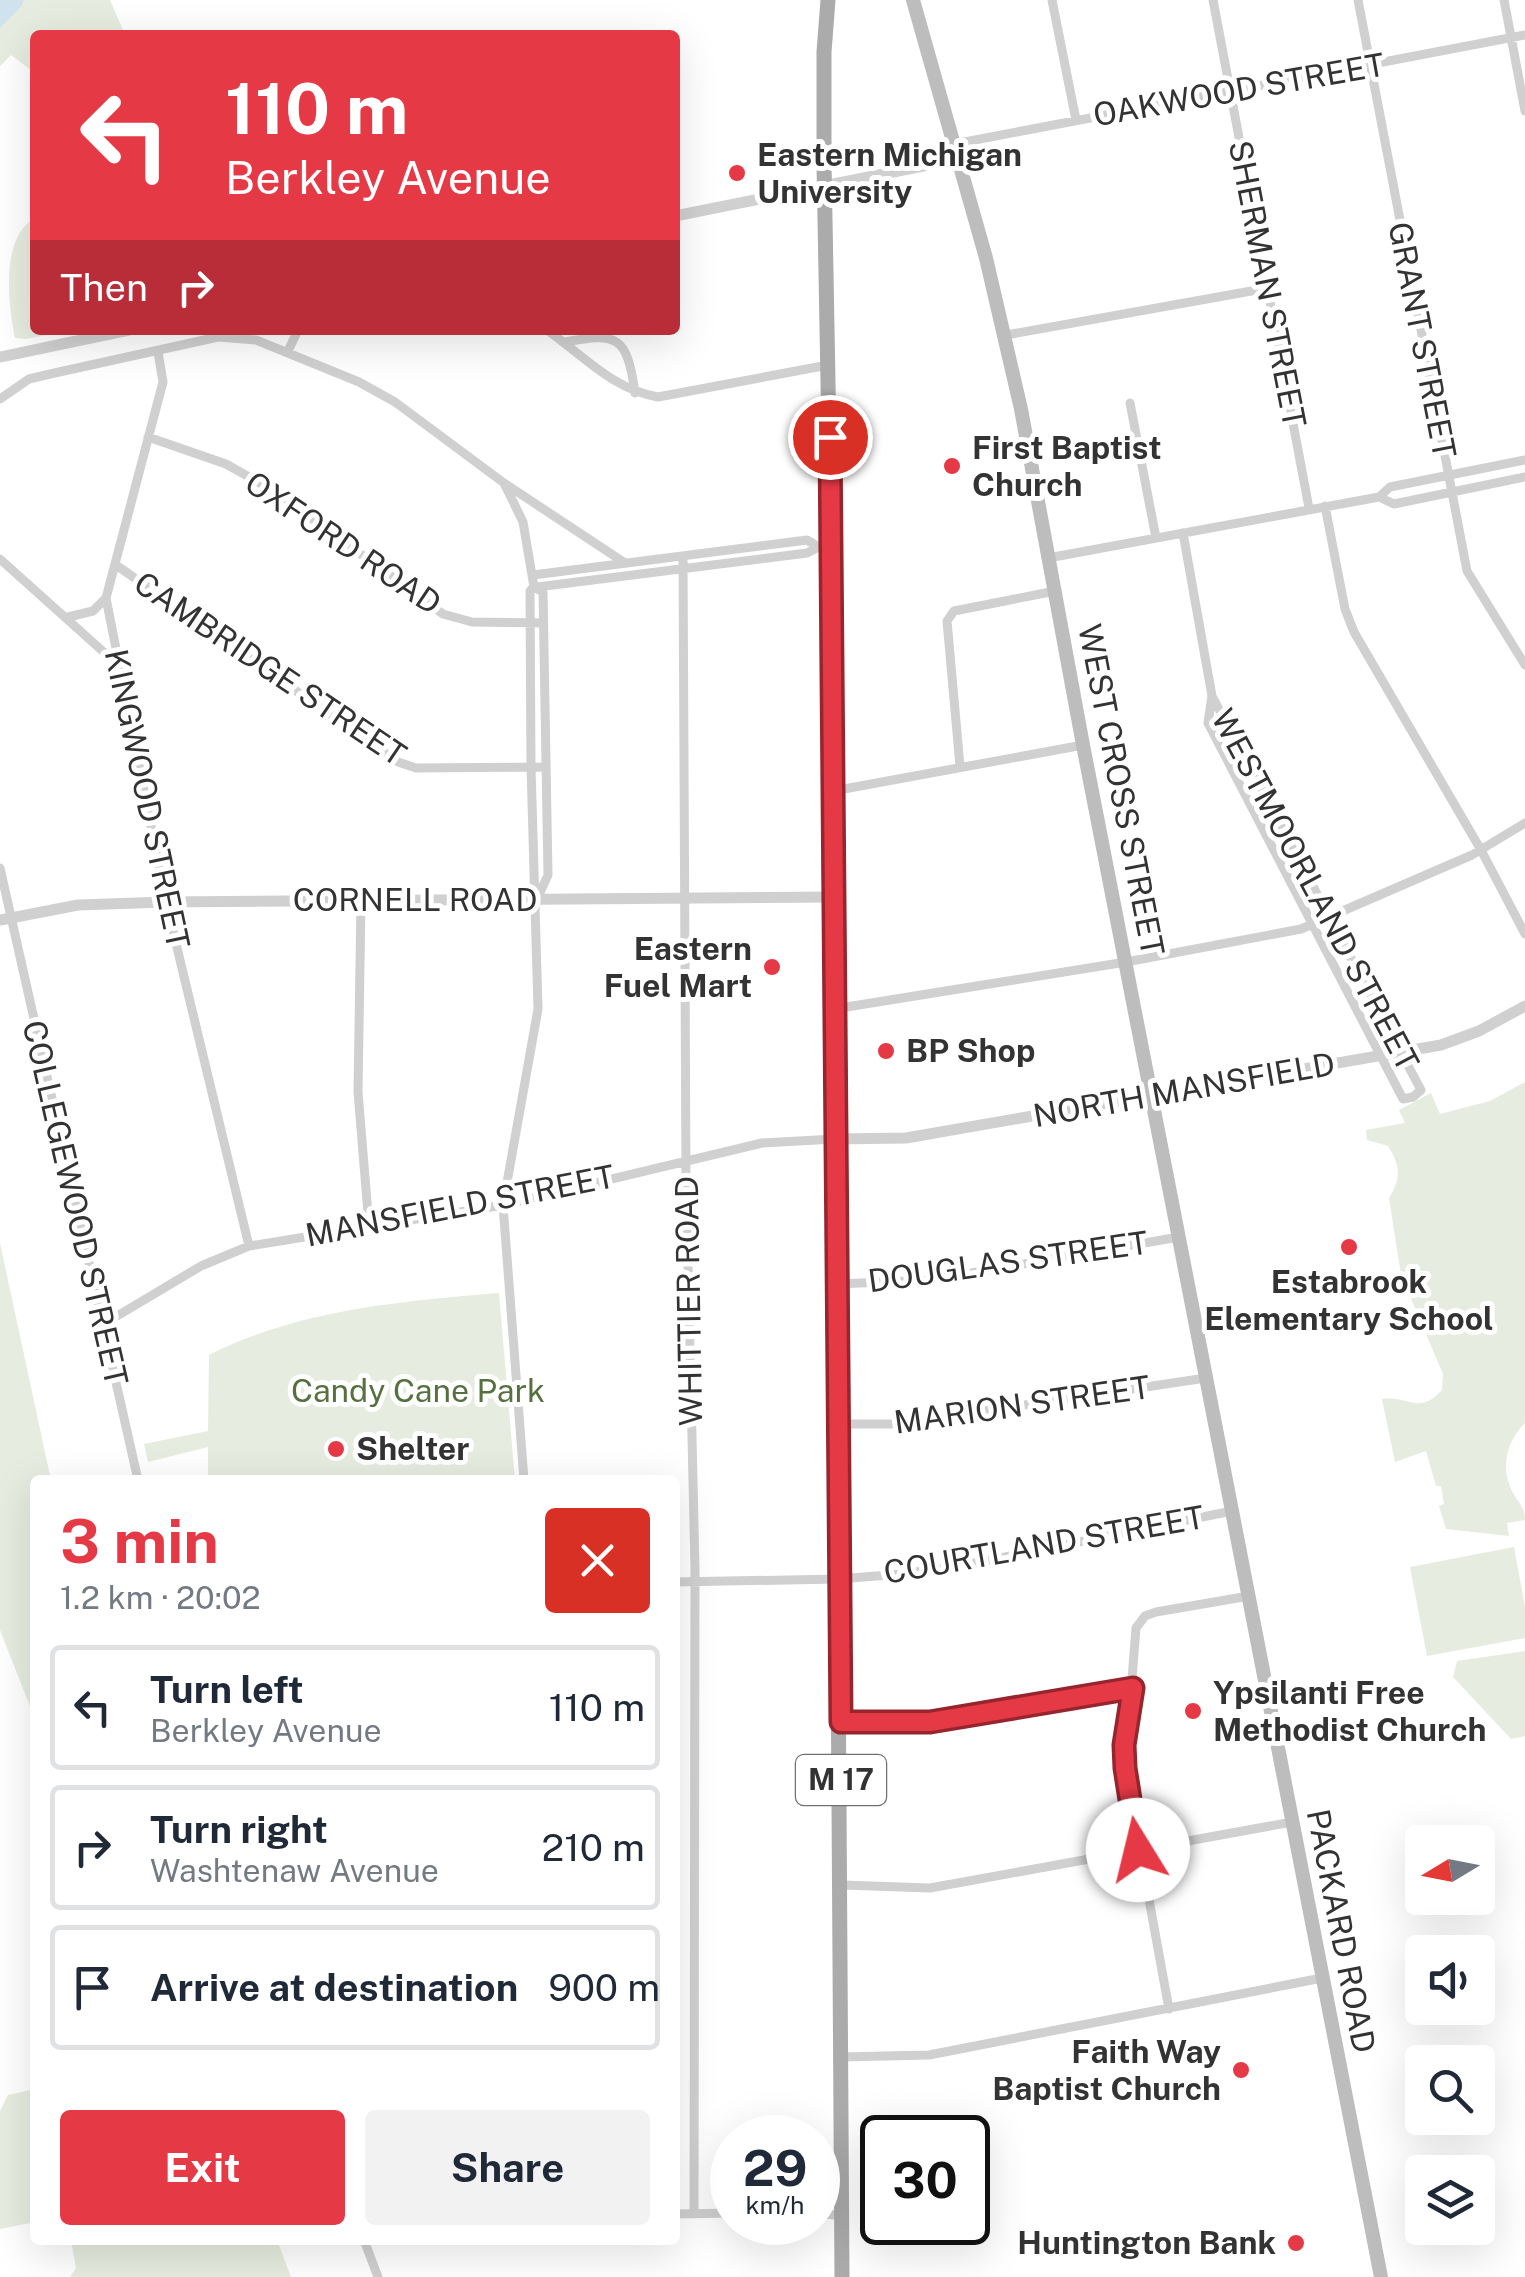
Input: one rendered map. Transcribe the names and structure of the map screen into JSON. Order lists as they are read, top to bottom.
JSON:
{
  "streets": {
    "main road": ["WEST CROSS STREET", "M 17", "PACKARD ROAD"],
    "street": [
      "OAKWOOD STREET",
      "SHERMAN STREET",
      "GRANT STREET",
      "OXFORD ROAD",
      "CAMBRIDGE STREET",
      "KINGWOOD STREET",
      "WESTMOORLAND STREET",
      "CORNELL ROAD",
      "NORTH MANSFIELD",
      "COLLEGEWOOD STREET",
      "MANSFIELD STREET",
      "DOUGLAS STREET",
      "WHITTIER ROAD",
      "MARION STREET",
      "COURTLAND STREET"
    ]
  },
  "crossings": [
    ["OAKWOOD STREET", "SHERMAN STREET"],
    ["OAKWOOD STREET", "GRANT STREET"],
    ["OAKWOOD STREET", "WEST CROSS STREET"],
    ["OAKWOOD STREET", "M 17"],
    ["OXFORD ROAD", "KINGWOOD STREET"],
    ["CAMBRIDGE STREET", "KINGWOOD STREET"],
    ["WEST CROSS STREET", "NORTH MANSFIELD"],
    ["WEST CROSS STREET", "DOUGLAS STREET"],
    ["WEST CROSS STREET", "MARION STREET"],
    ["WEST CROSS STREET", "COURTLAND STREET"],
    ["WEST CROSS STREET", "PACKARD ROAD"],
    ["KINGWOOD STREET", "CORNELL ROAD"],
    ["KINGWOOD STREET", "MANSFIELD STREET"],
    ["WESTMOORLAND STREET", "NORTH MANSFIELD"],
    ["CORNELL ROAD", "COLLEGEWOOD STREET"],
    ["CORNELL ROAD", "WHITTIER ROAD"],
    ["CORNELL ROAD", "M 17"],
    ["NORTH MANSFIELD", "MANSFIELD STREET"],
    ["NORTH MANSFIELD", "M 17"],
    ["COLLEGEWOOD STREET", "MANSFIELD STREET"],
    ["MANSFIELD STREET", "WHITTIER ROAD"],
    ["MANSFIELD STREET", "M 17"],
    ["DOUGLAS STREET", "M 17"],
    ["WHITTIER ROAD", "COURTLAND STREET"],
    ["MARION STREET", "M 17"],
    ["COURTLAND STREET", "M 17"]
  ],
  "parks": ["Candy Cane Park"],
  "places": [
    "Eastern Michigan University",
    "First Baptist Church",
    "Eastern Fuel Mart",
    "BP Shop",
    "Estabrook Elementary School",
    "Shelter",
    "Ypsilanti Free Methodist Church",
    "Faith Way Baptist Church",
    "Huntington Bank"
  ],
  "north": "left",
  "page": {
    "turn": ["110 m", "Berkley Avenue"],
    "then": "Then",
    "heading": ["3 min", "1.2 km · 20:02"],
    "list": [
      {
        "name": "Turn left",
        "note": "Berkley Avenue",
        "value": "110 m"
      },
      {
        "name": "Turn right",
        "note": "Washtenaw Avenue",
        "value": "210 m"
      },
      {
        "name": "Arrive at destination",
        "value": "900 m"
      }
    ],
    "buttons": ["Exit", "Share"],
    "speed": "29 km/h",
    "limit": "30"
  }
}
